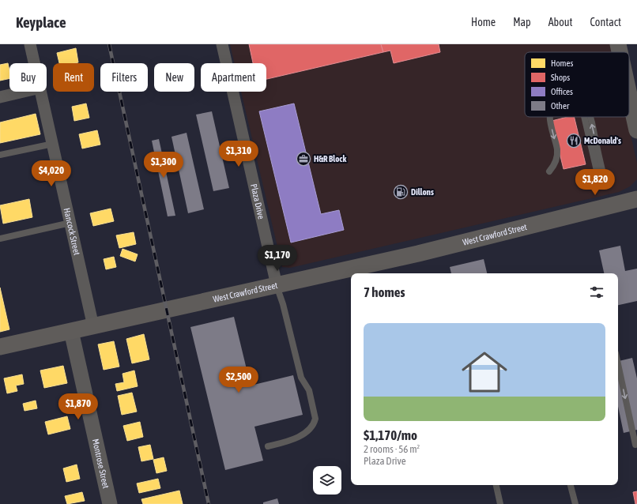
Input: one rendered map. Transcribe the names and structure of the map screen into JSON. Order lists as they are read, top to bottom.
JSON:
{
  "streets": {
    "main road": ["West Crawford Street"],
    "street": ["Plaza Drive", "Hancock Street", "Montrose Street"]
  },
  "crossings": [
    ["Plaza Drive", "West Crawford Street"],
    ["Hancock Street", "West Crawford Street"],
    ["West Crawford Street", "Montrose Street"]
  ],
  "places": {
    "restaurant": ["McDonald's"],
    "office": ["H&R Block"],
    "fuel station": ["Dillons"]
  },
  "legend": [
    "Homes",
    "Shops",
    "Offices",
    "Other"
  ],
  "page": {
    "header": "Keyplace",
    "nav": [
      "Home",
      "Map",
      "About",
      "Contact"
    ],
    "chip": [
      "Buy",
      "Rent",
      "Filters",
      "New",
      "Apartment"
    ],
    "price": [
      "$1,310",
      "$1,300",
      "$4,020",
      "$1,820",
      "$1,170",
      "$2,500",
      "$1,870"
    ],
    "heading": "7 homes",
    "list": [
      {
        "name": "$1,170/mo",
        "note": "2 rooms · 56 m² · Plaza Drive"
      }
    ]
  }
}
